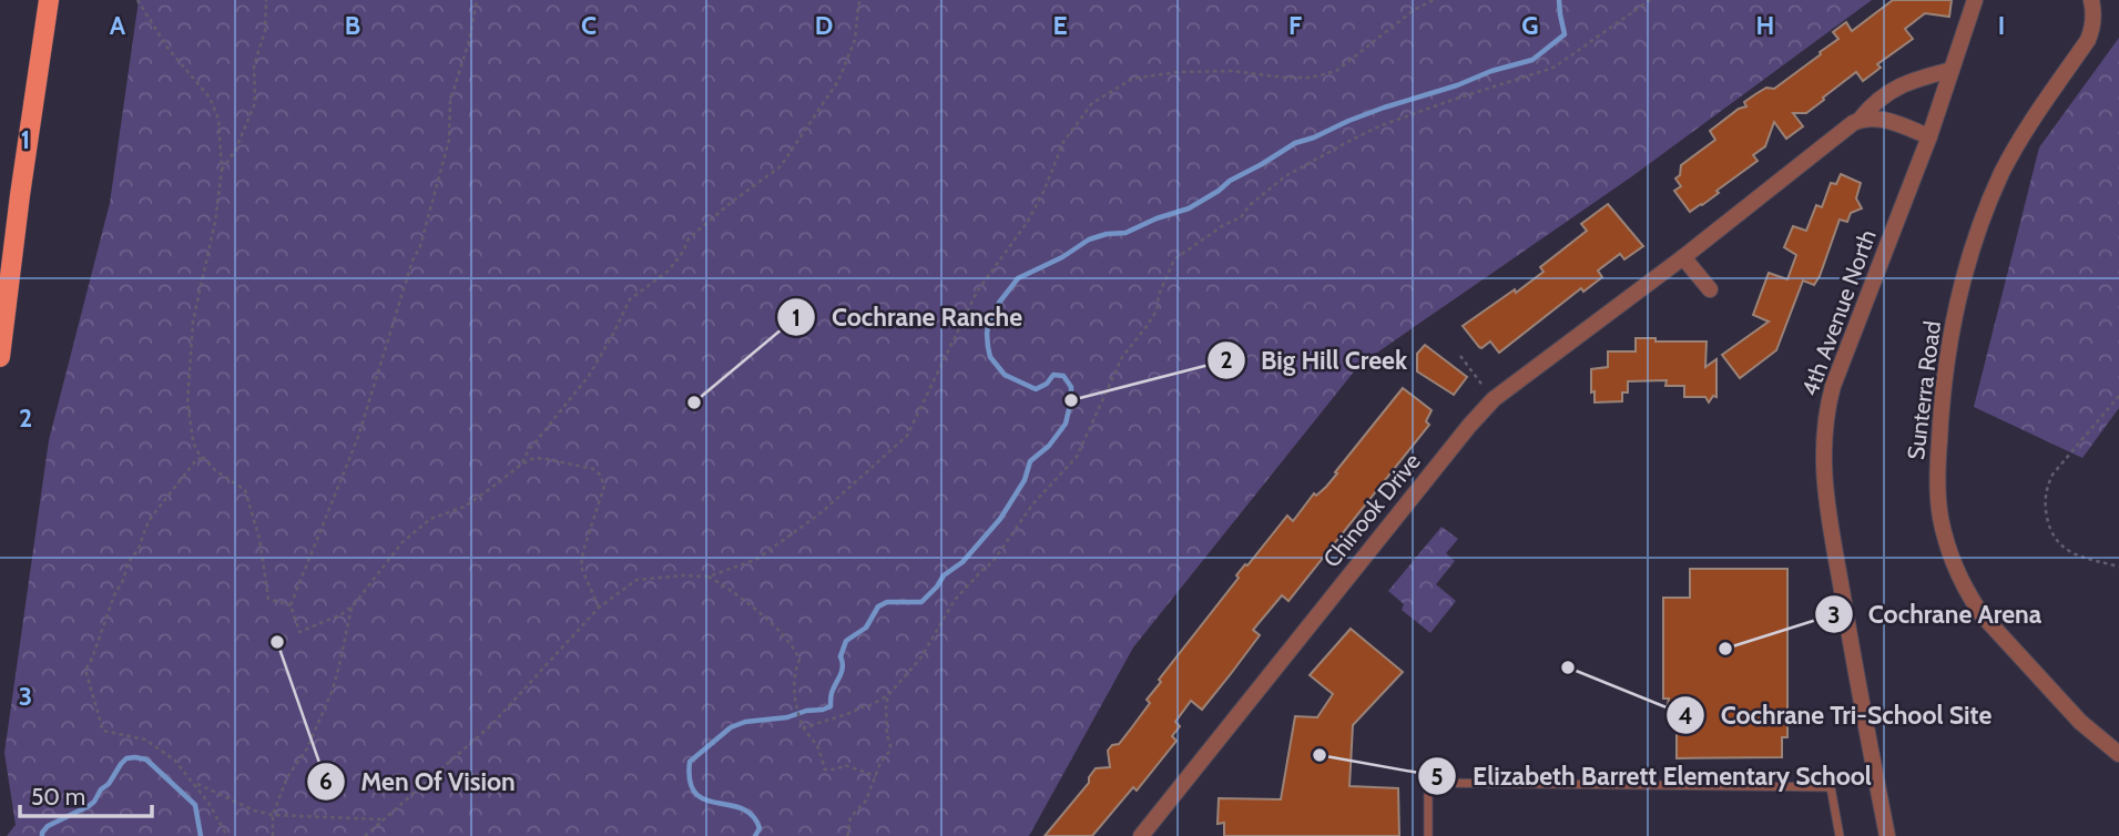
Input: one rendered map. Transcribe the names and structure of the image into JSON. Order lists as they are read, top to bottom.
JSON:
{
  "streets": {
    "street": ["4th Avenue North", "Sunterra Road", "Chinook Drive"]
  },
  "crossings": [
    ["4th Avenue North", "Chinook Drive"]
  ],
  "places": [
    "Big Hill Creek",
    "Cochrane Ranche",
    "Men Of Vision",
    "Cochrane Arena",
    "Cochrane Tri-School Site",
    "Elizabeth Barrett Elementary School"
  ],
  "scale_bar": "50 m",
  "grid": {
    "columns": [
      "A",
      "B",
      "C",
      "D",
      "E",
      "F",
      "G",
      "H",
      "I"
    ],
    "rows": ["1", "2", "3"]
  }
}
